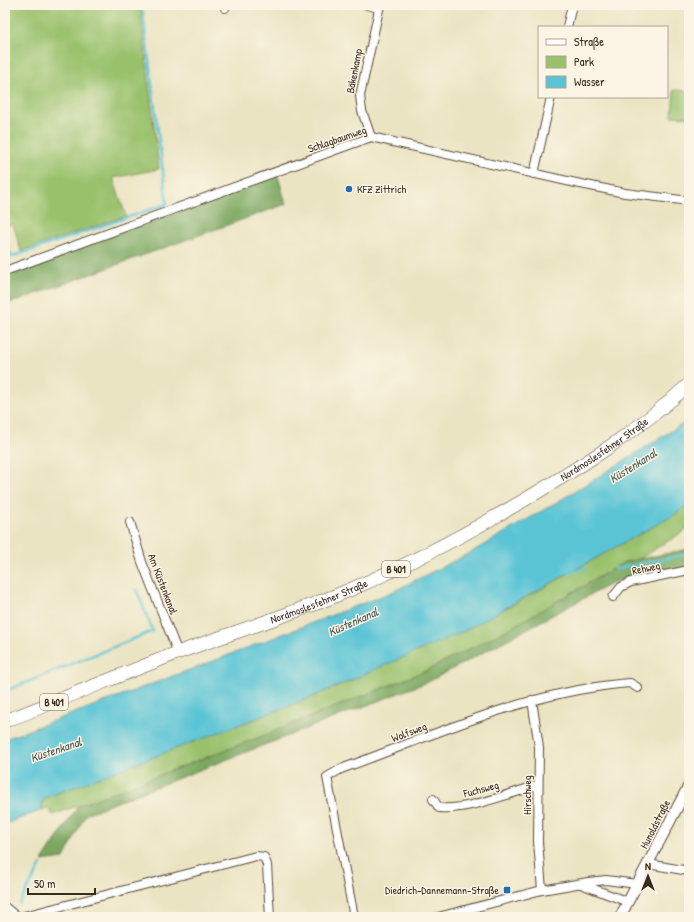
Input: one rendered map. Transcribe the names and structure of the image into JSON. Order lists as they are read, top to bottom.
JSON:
{
  "streets": {
    "main road": ["Nordmoslesfehner Straße", "B 401"],
    "street": [
      "Bäkenkamp",
      "Schlagbaumweg",
      "Rehweg",
      "Am Küstenkanal",
      "Wolfsweg",
      "Fuchsweg",
      "Hirschweg",
      "Hunoldstraße"
    ]
  },
  "crossings": [
    ["Bäkenkamp", "Schlagbaumweg"],
    ["Nordmoslesfehner Straße", "Am Küstenkanal"],
    ["Wolfsweg", "Hirschweg"],
    ["Fuchsweg", "Hirschweg"]
  ],
  "water": ["Küstenkanal"],
  "places": {
    "other": ["KFZ Zittrich"],
    "transit": ["Diedrich-Dannemann-Straße"]
  },
  "legend": ["Straße", "Park", "Wasser"],
  "scale_bar": "50 m",
  "north": "top"
}
